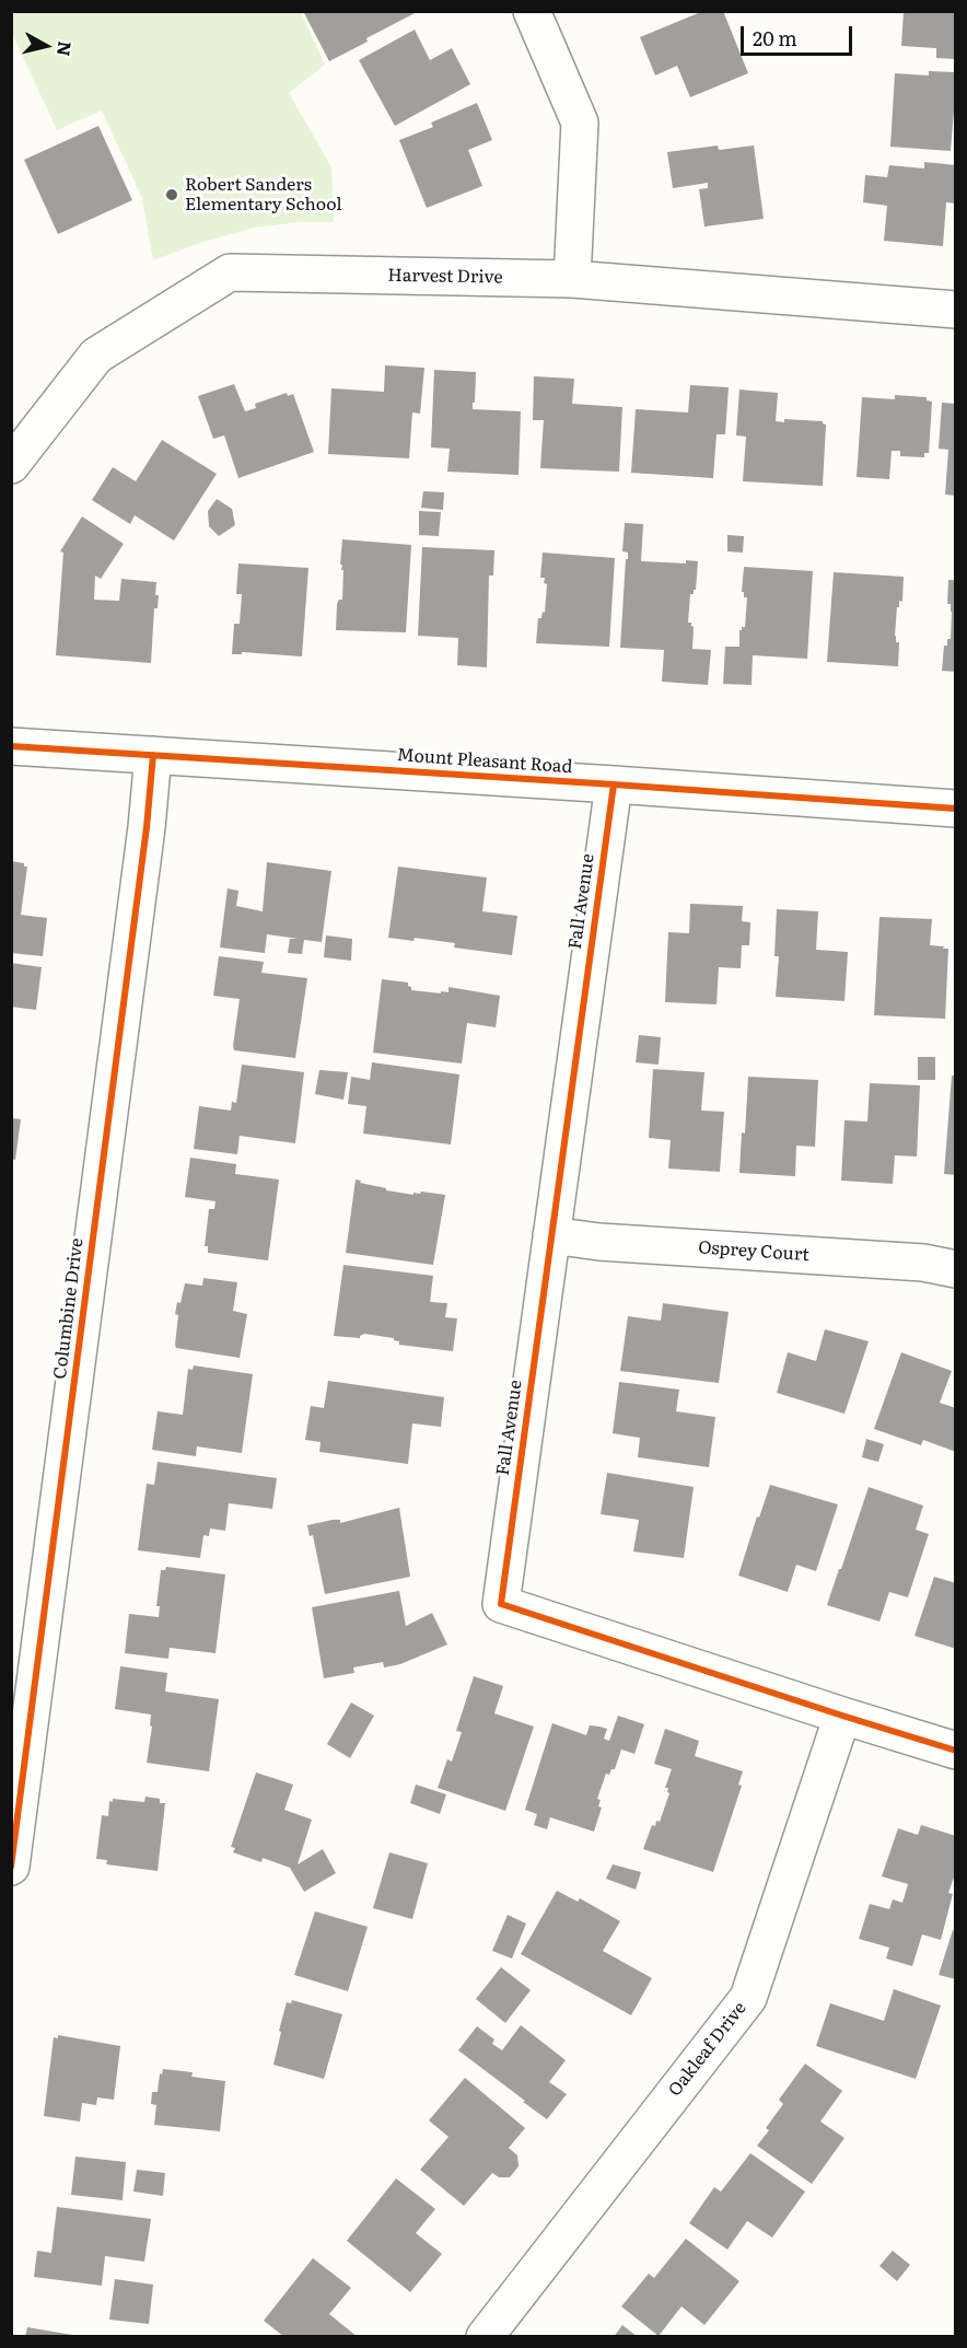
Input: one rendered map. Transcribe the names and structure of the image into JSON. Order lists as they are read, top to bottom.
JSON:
{
  "streets": {
    "street": [
      "Harvest Drive",
      "Mount Pleasant Road",
      "Fall Avenue",
      "Osprey Court",
      "Columbine Drive",
      "Oakleaf Drive"
    ]
  },
  "crossings": [
    ["Mount Pleasant Road", "Fall Avenue"],
    ["Mount Pleasant Road", "Columbine Drive"],
    ["Fall Avenue", "Osprey Court"],
    ["Fall Avenue", "Oakleaf Drive"]
  ],
  "places": ["Robert Sanders Elementary School"],
  "scale_bar": "20 m",
  "north": "right"
}
